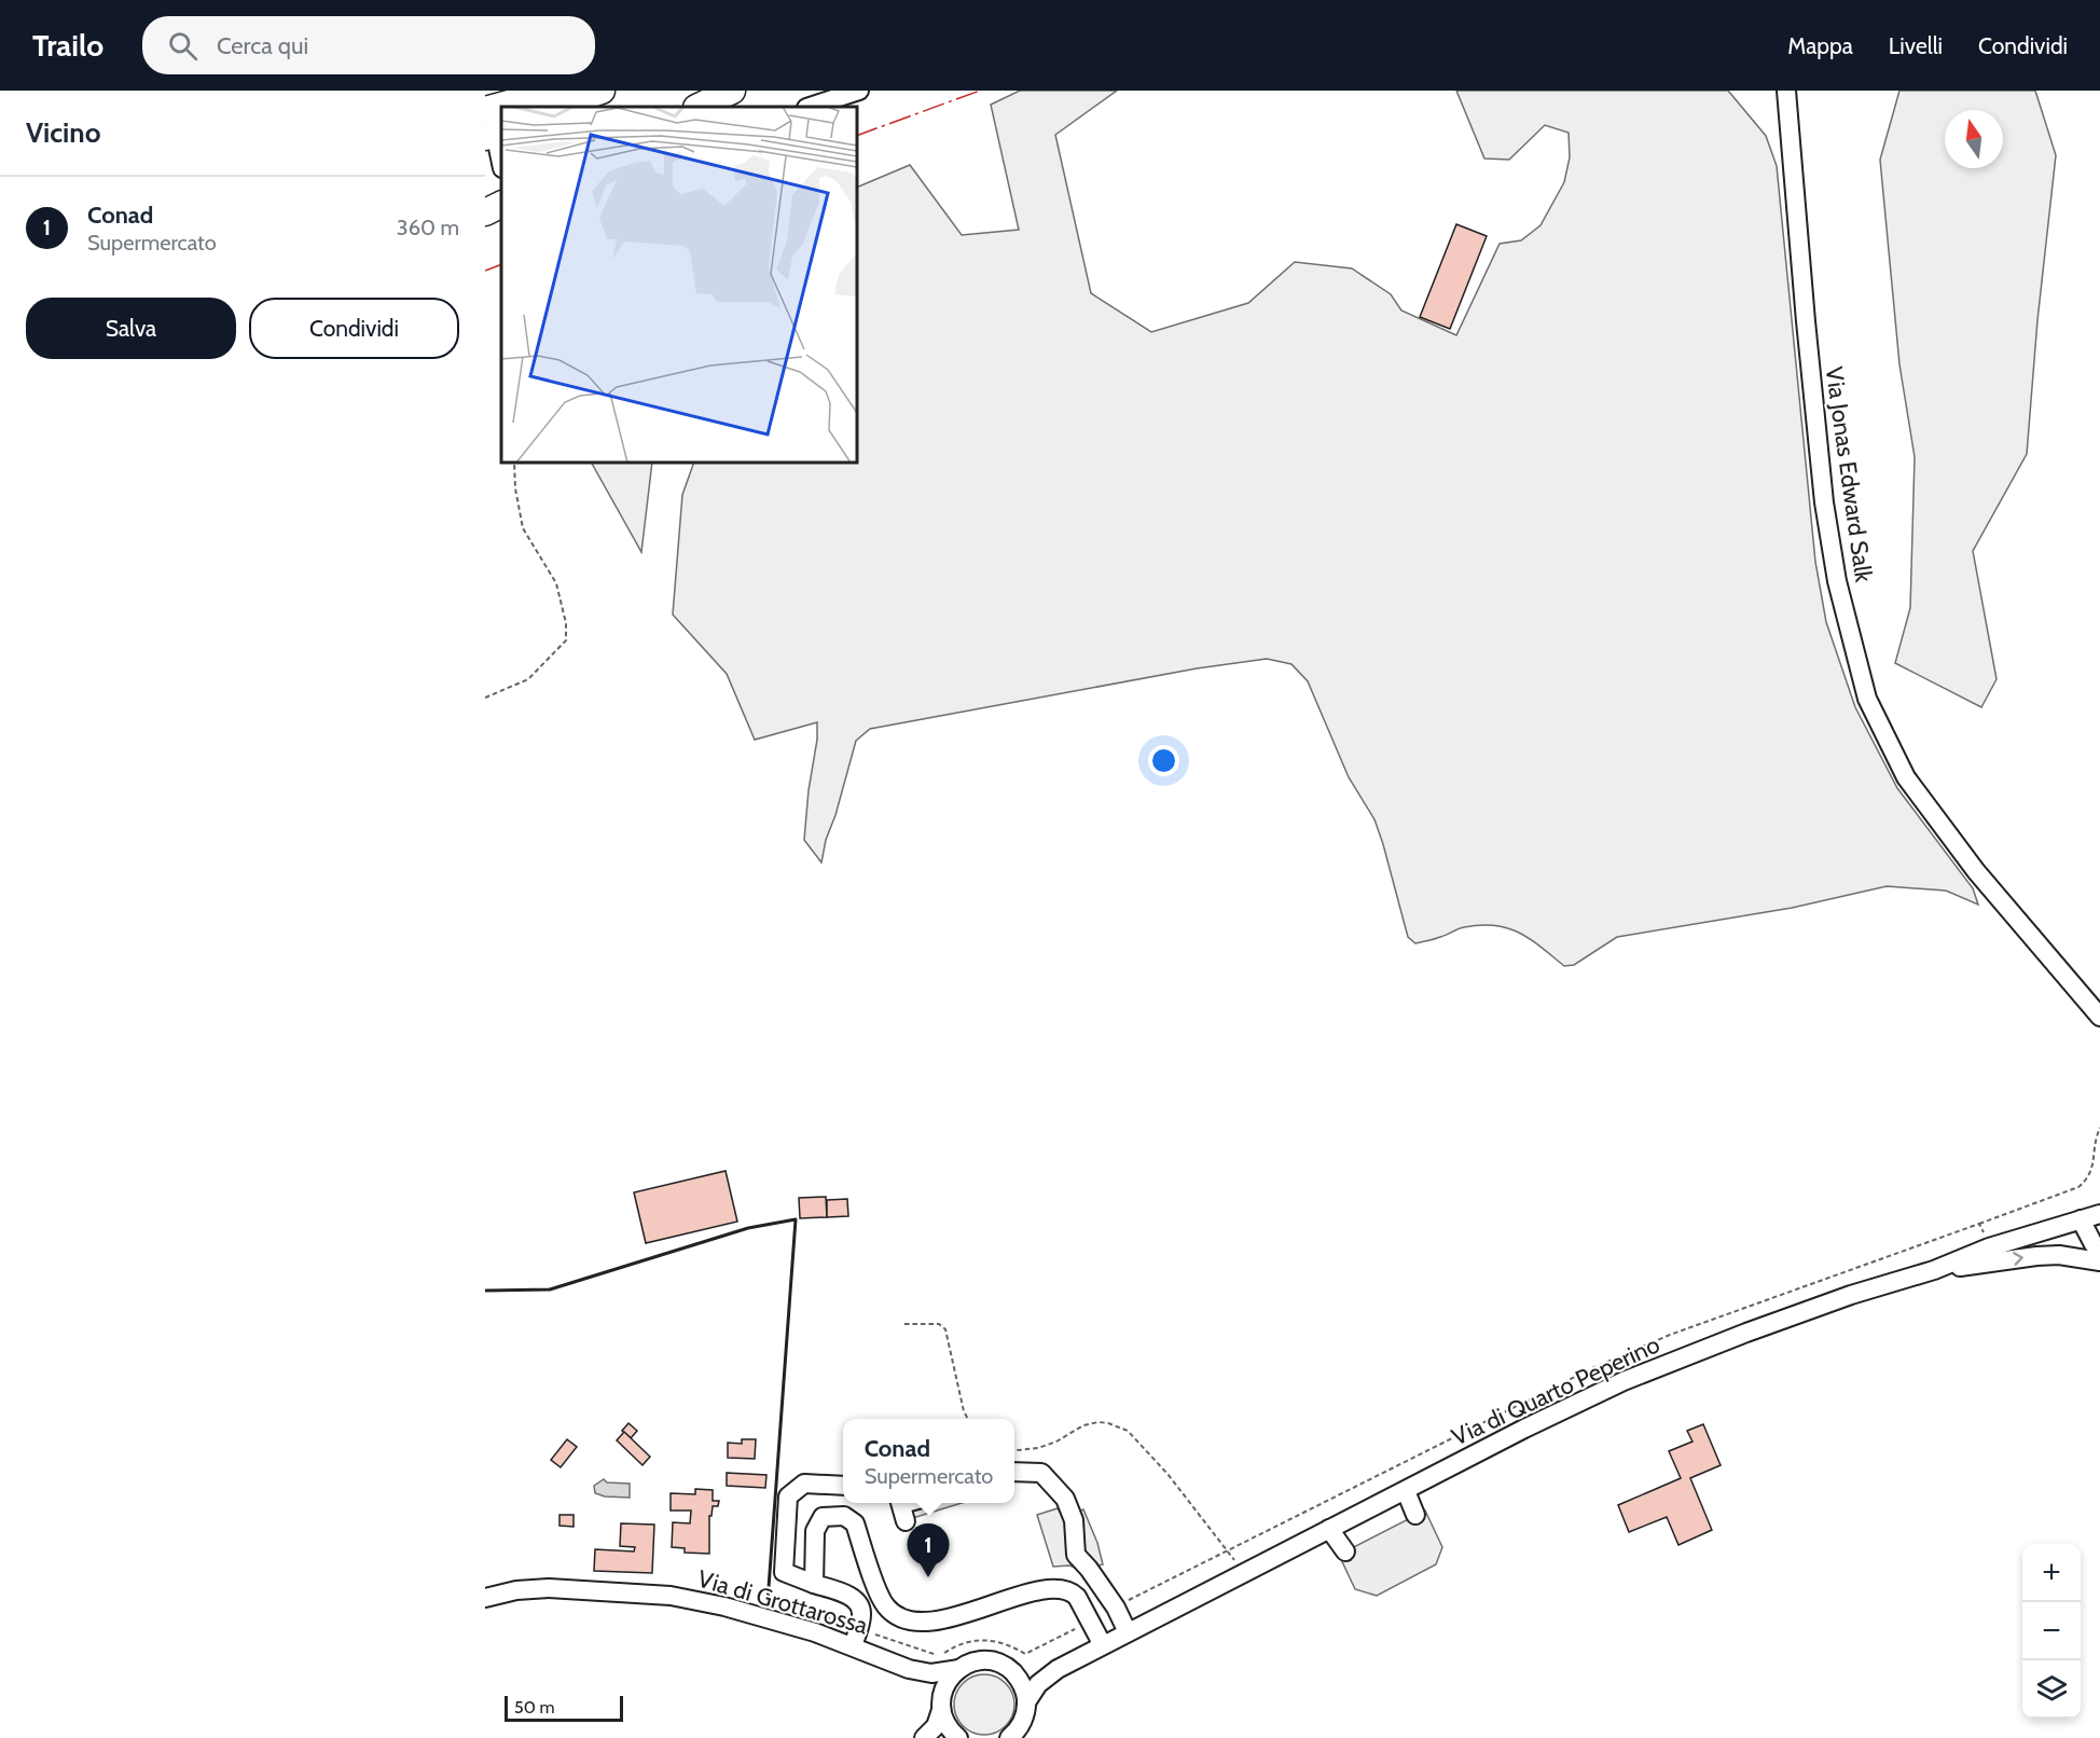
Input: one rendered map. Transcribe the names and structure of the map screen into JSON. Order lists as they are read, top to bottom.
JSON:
{
  "streets": {
    "street": ["Via Jonas Edward Salk", "Via di Quarto Peperino", "Via di Grottarossa"]
  },
  "crossings": [
    ["Via di Quarto Peperino", "Via di Grottarossa"]
  ],
  "scale_bar": "50 m",
  "north": "top",
  "page": {
    "header": "Trailo",
    "search": "Cerca qui",
    "nav": ["Mappa", "Livelli", "Condividi"],
    "heading": "Vicino",
    "list": [
      {
        "mark": "1",
        "name": "Conad",
        "note": "Supermercato",
        "value": "360 m"
      }
    ],
    "buttons": ["Salva", "Condividi"],
    "popup": ["Conad", "Supermercato"],
    "pins": "1",
    "map_buttons": ["+", "−"],
    "scale": "50 m"
  }
}
